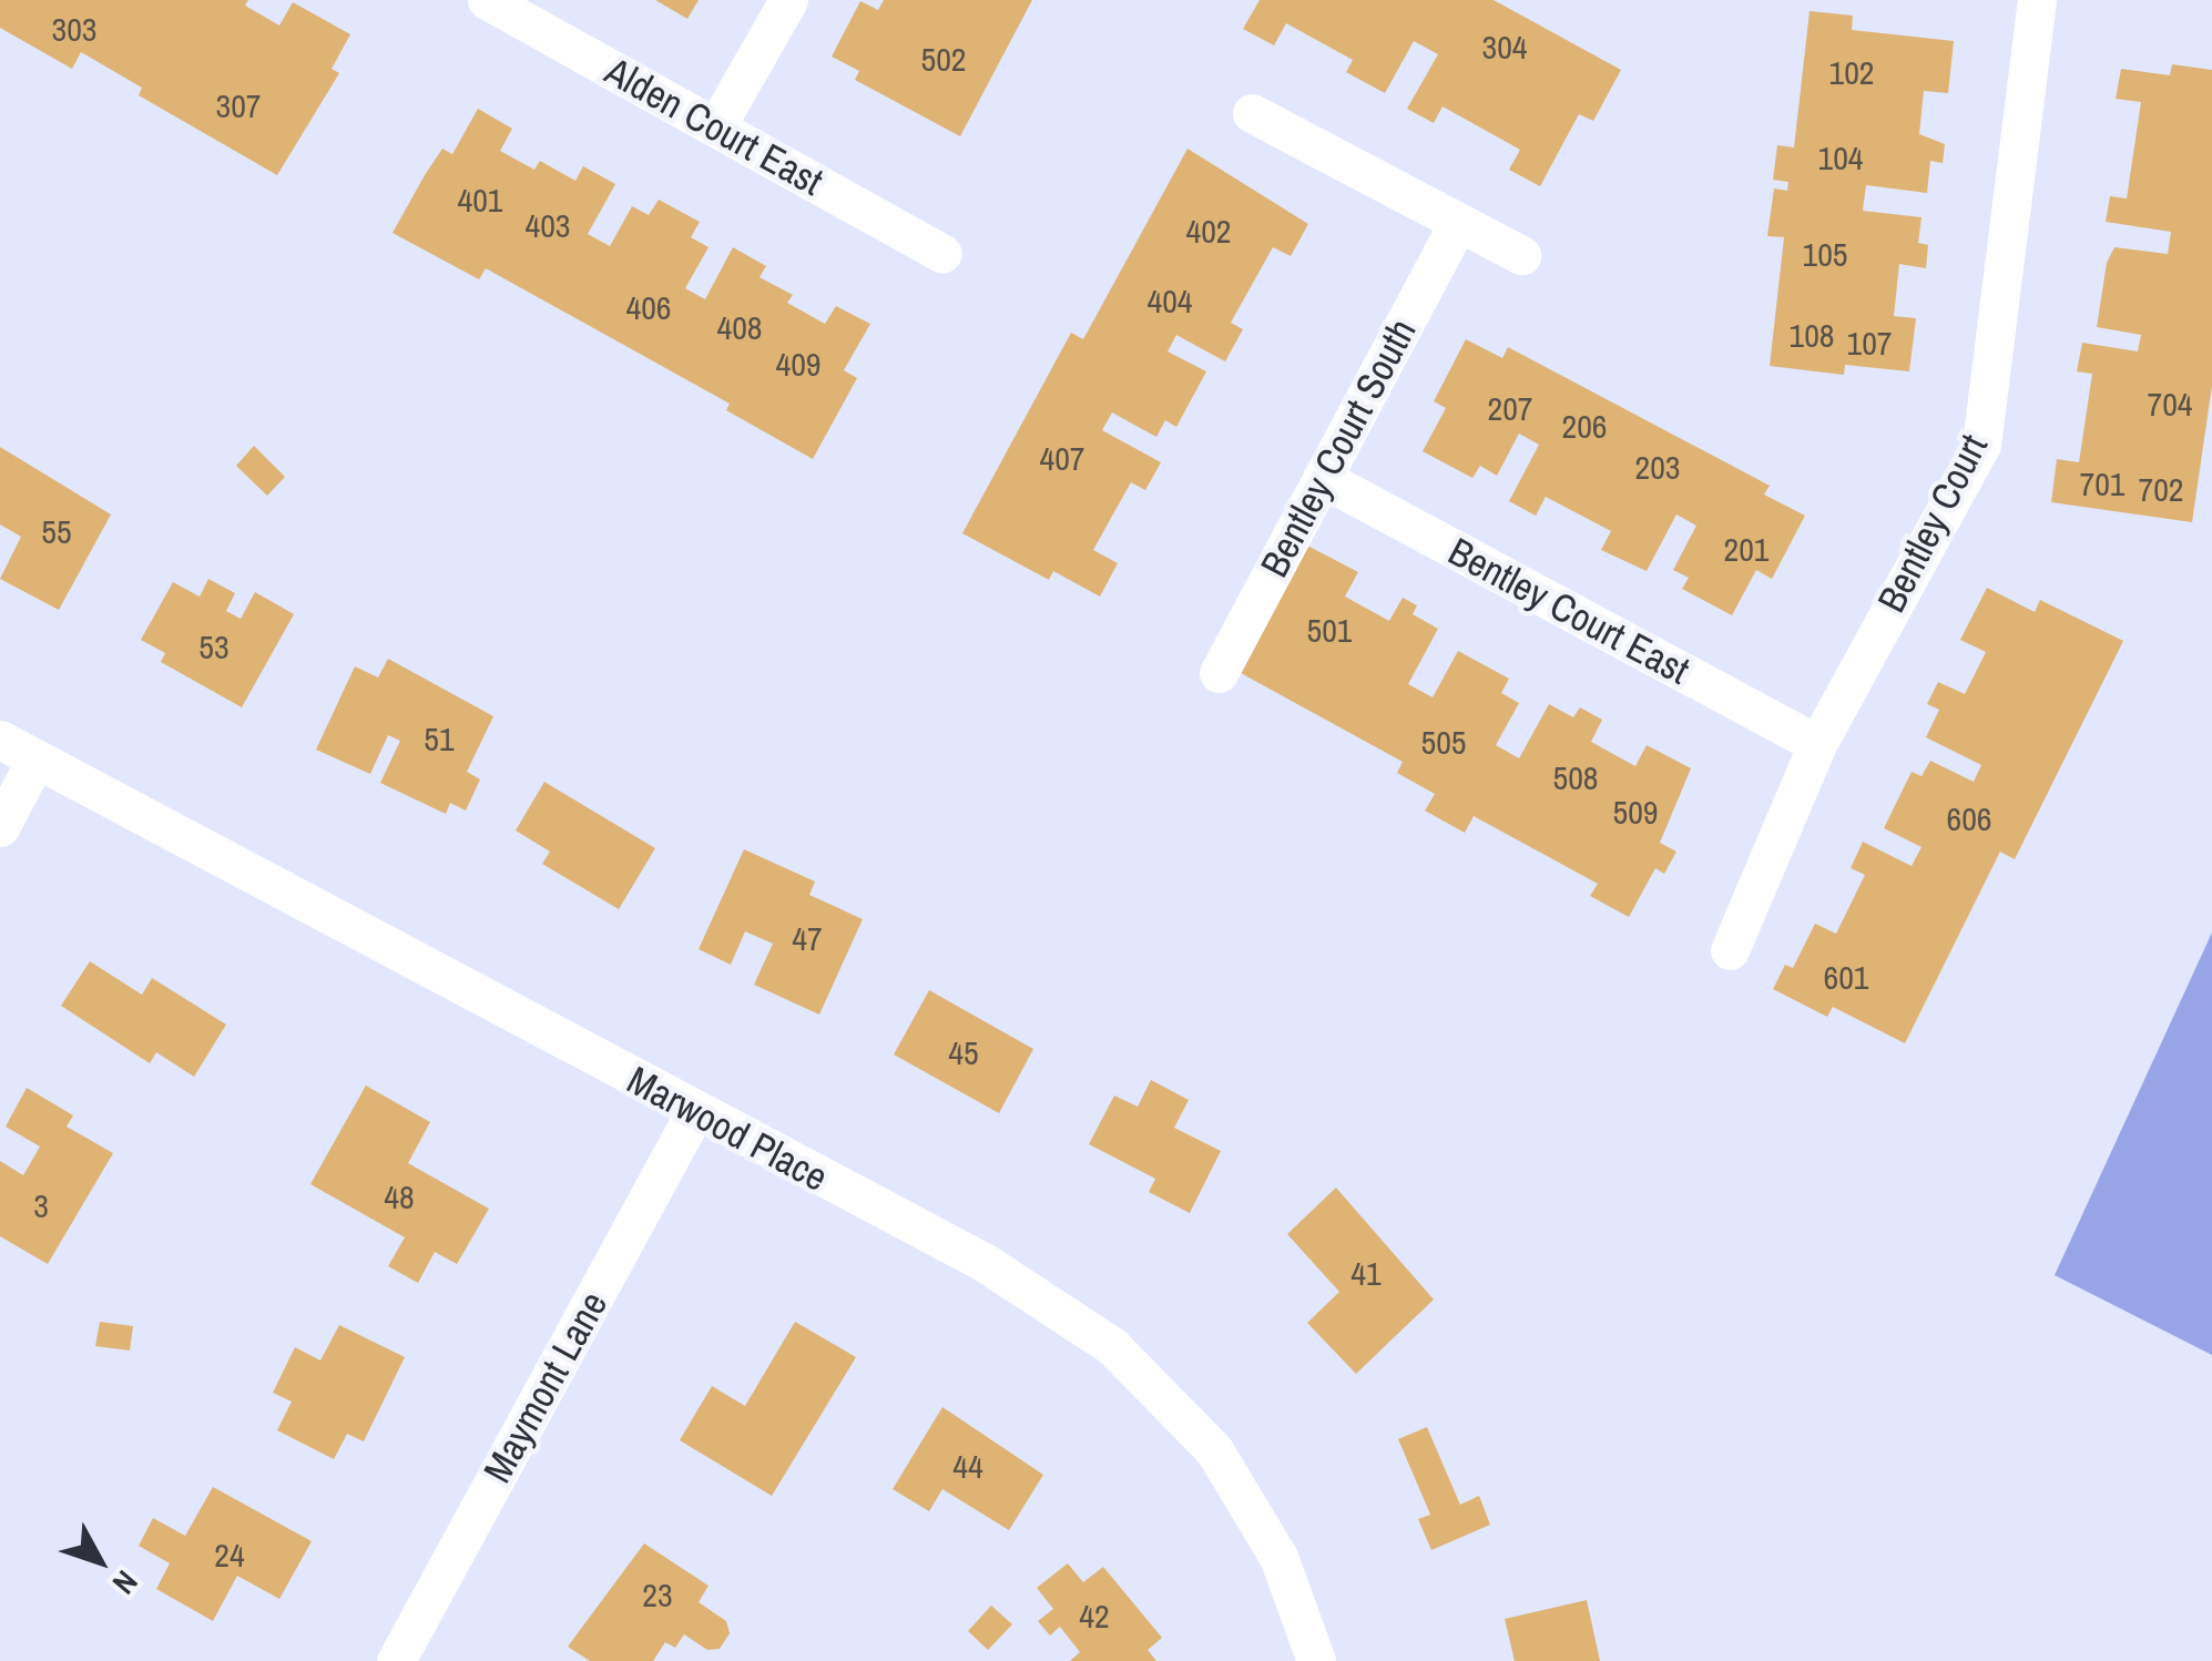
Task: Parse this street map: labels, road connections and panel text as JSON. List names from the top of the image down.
{
  "streets": {
    "street": [
      "Alden Court East",
      "Bentley Court South",
      "Bentley Court",
      "Bentley Court East",
      "Marwood Place",
      "Maymont Lane"
    ]
  },
  "crossings": [
    ["Bentley Court South", "Bentley Court East"],
    ["Bentley Court", "Bentley Court East"],
    ["Marwood Place", "Maymont Lane"]
  ],
  "house_numbers": [
    "303",
    "304",
    "502",
    "102",
    "307",
    "104",
    "401",
    "403",
    "402",
    "105",
    "404",
    "406",
    "408",
    "108",
    "107",
    "409",
    "704",
    "207",
    "206",
    "407",
    "203",
    "701",
    "702",
    "55",
    "201",
    "501",
    "53",
    "51",
    "505",
    "508",
    "509",
    "606",
    "47",
    "601",
    "45",
    "48",
    "3",
    "41",
    "44",
    "24",
    "23",
    "42"
  ],
  "north": "bottom right"
}
